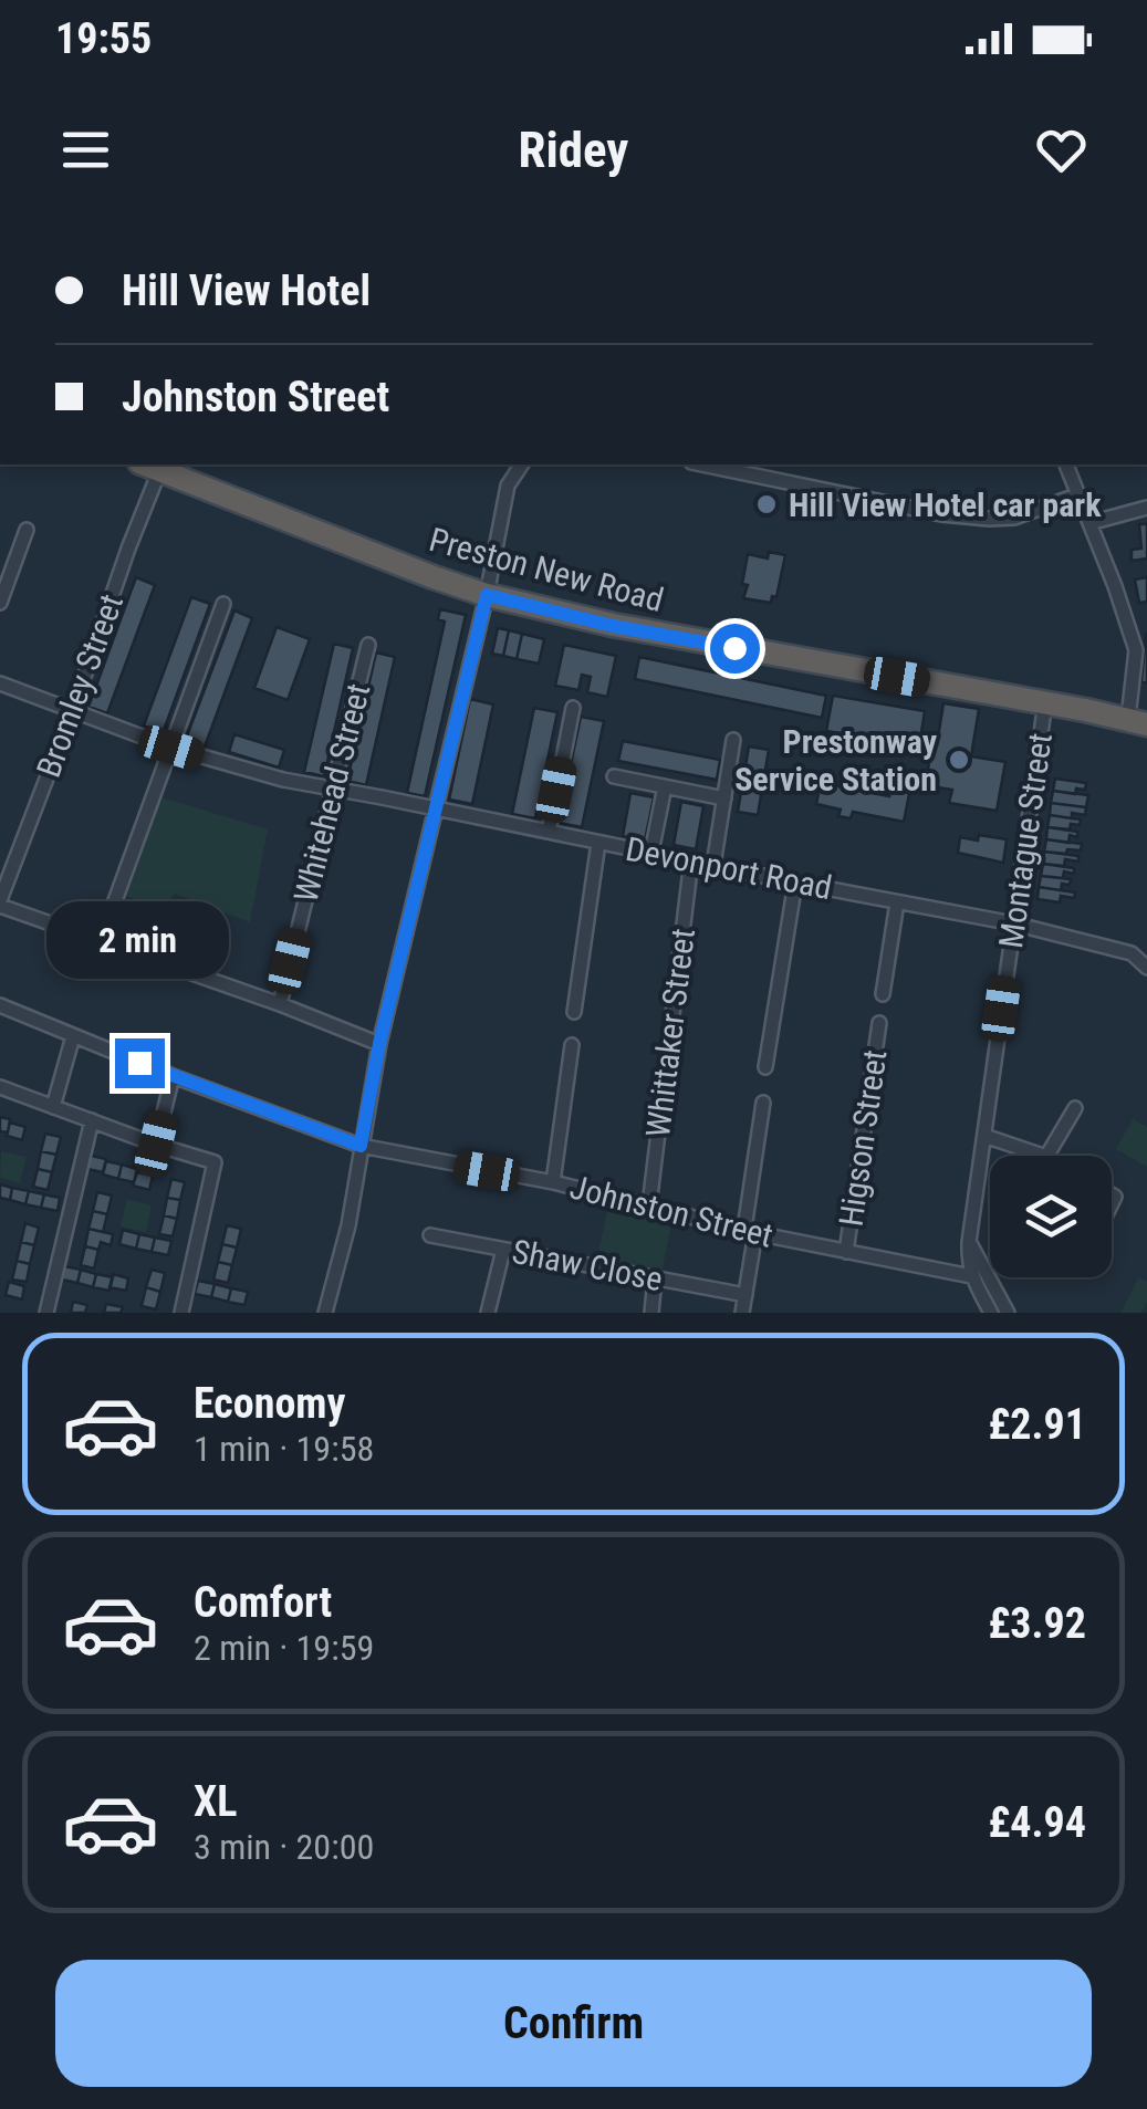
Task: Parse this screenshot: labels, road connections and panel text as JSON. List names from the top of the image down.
{
  "streets": {
    "highway": ["Preston New Road"],
    "street": [
      "Bromley Street",
      "Whitehead Street",
      "Montague Street",
      "Devonport Road",
      "Whittaker Street",
      "Higson Street",
      "Johnston Street",
      "Shaw Close"
    ]
  },
  "crossings": [
    ["Preston New Road", "Bromley Street"],
    ["Preston New Road", "Montague Street"],
    ["Bromley Street", "Devonport Road"],
    ["Whitehead Street", "Devonport Road"],
    ["Montague Street", "Devonport Road"],
    ["Montague Street", "Johnston Street"],
    ["Devonport Road", "Whittaker Street"],
    ["Whittaker Street", "Johnston Street"],
    ["Higson Street", "Johnston Street"]
  ],
  "places": ["Hill View Hotel car park", "Prestonway Service Station"],
  "page": {
    "status": "19:55",
    "header": "Ridey",
    "banner": ["Hill View Hotel", "Johnston Street"],
    "bubble": "2 min",
    "list": [
      {
        "name": "Economy",
        "note": "1 min · 19:58",
        "value": "£2.91"
      },
      {
        "name": "Comfort",
        "note": "2 min · 19:59",
        "value": "£3.92"
      },
      {
        "name": "XL",
        "note": "3 min · 20:00",
        "value": "£4.94"
      }
    ],
    "buttons": "Confirm"
  }
}
